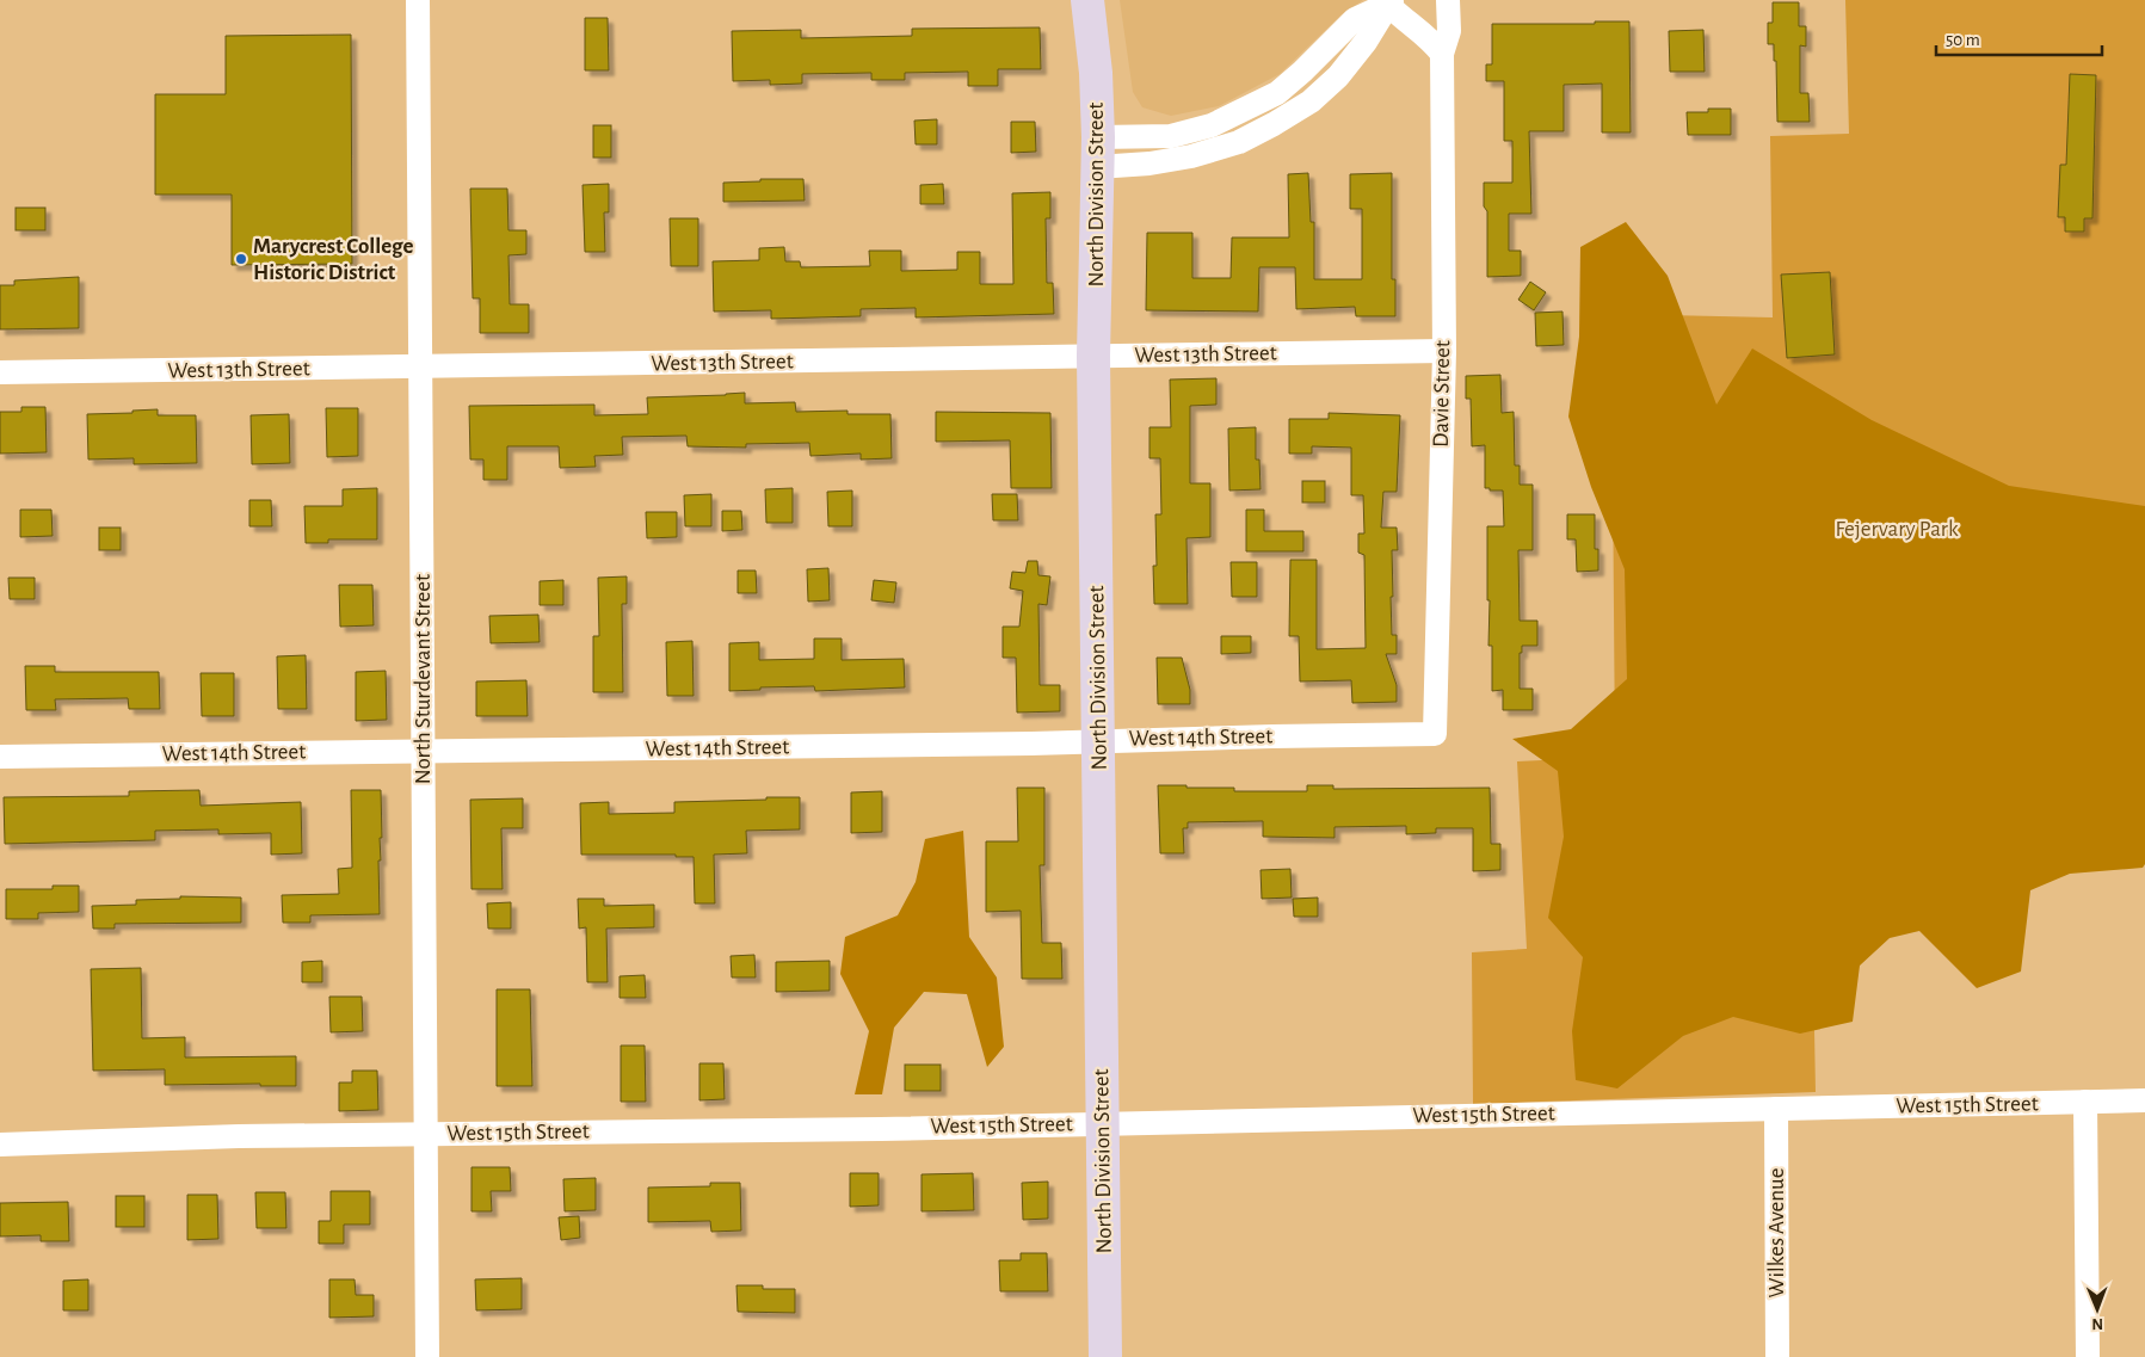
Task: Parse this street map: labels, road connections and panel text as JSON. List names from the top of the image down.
{
  "streets": {
    "main road": ["North Division Street"],
    "street": [
      "West 13th Street",
      "Davie Street",
      "North Sturdevant Street",
      "West 14th Street",
      "West 15th Street",
      "Wilkes Avenue"
    ]
  },
  "crossings": [
    ["North Division Street", "West 13th Street"],
    ["North Division Street", "West 14th Street"],
    ["North Division Street", "West 15th Street"],
    ["West 13th Street", "Davie Street"],
    ["West 13th Street", "North Sturdevant Street"],
    ["Davie Street", "West 14th Street"],
    ["North Sturdevant Street", "West 14th Street"],
    ["North Sturdevant Street", "West 15th Street"],
    ["West 15th Street", "Wilkes Avenue"]
  ],
  "parks": ["Fejervary Park"],
  "places": ["Marycrest College Historic District"],
  "scale_bar": "50 m",
  "north": "bottom"
}
